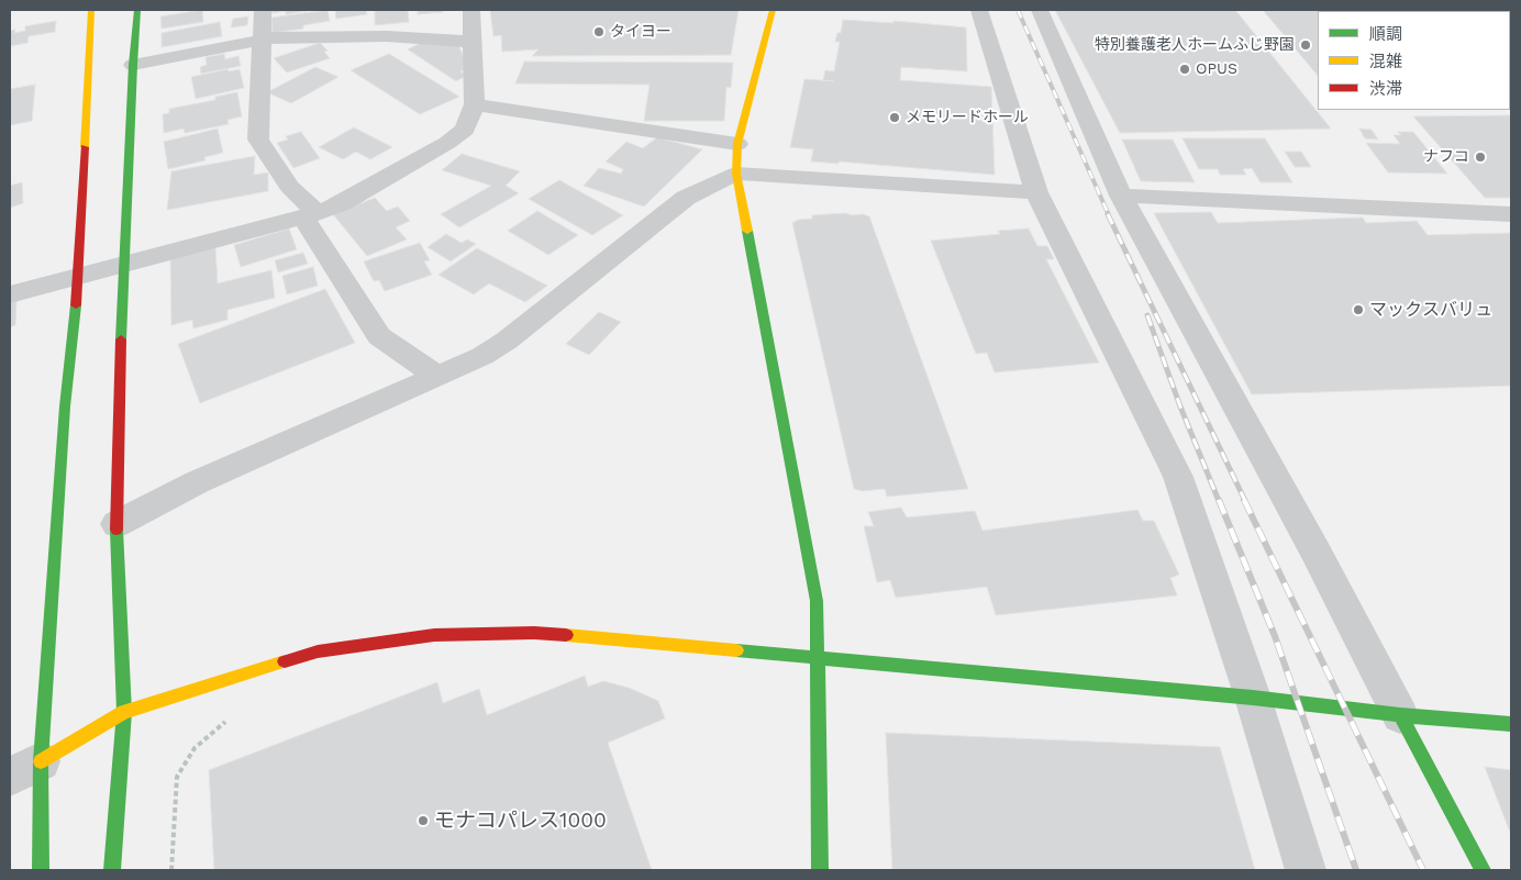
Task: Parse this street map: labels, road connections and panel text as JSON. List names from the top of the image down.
{
  "places": [
    "タイヨー",
    "特別養護老人ホームふじ野園",
    "OPUS",
    "メモリードホール",
    "ナフコ",
    "マックスバリュ",
    "モナコパレス1000"
  ],
  "legend": ["順調", "混雑", "渋滞"]
}
